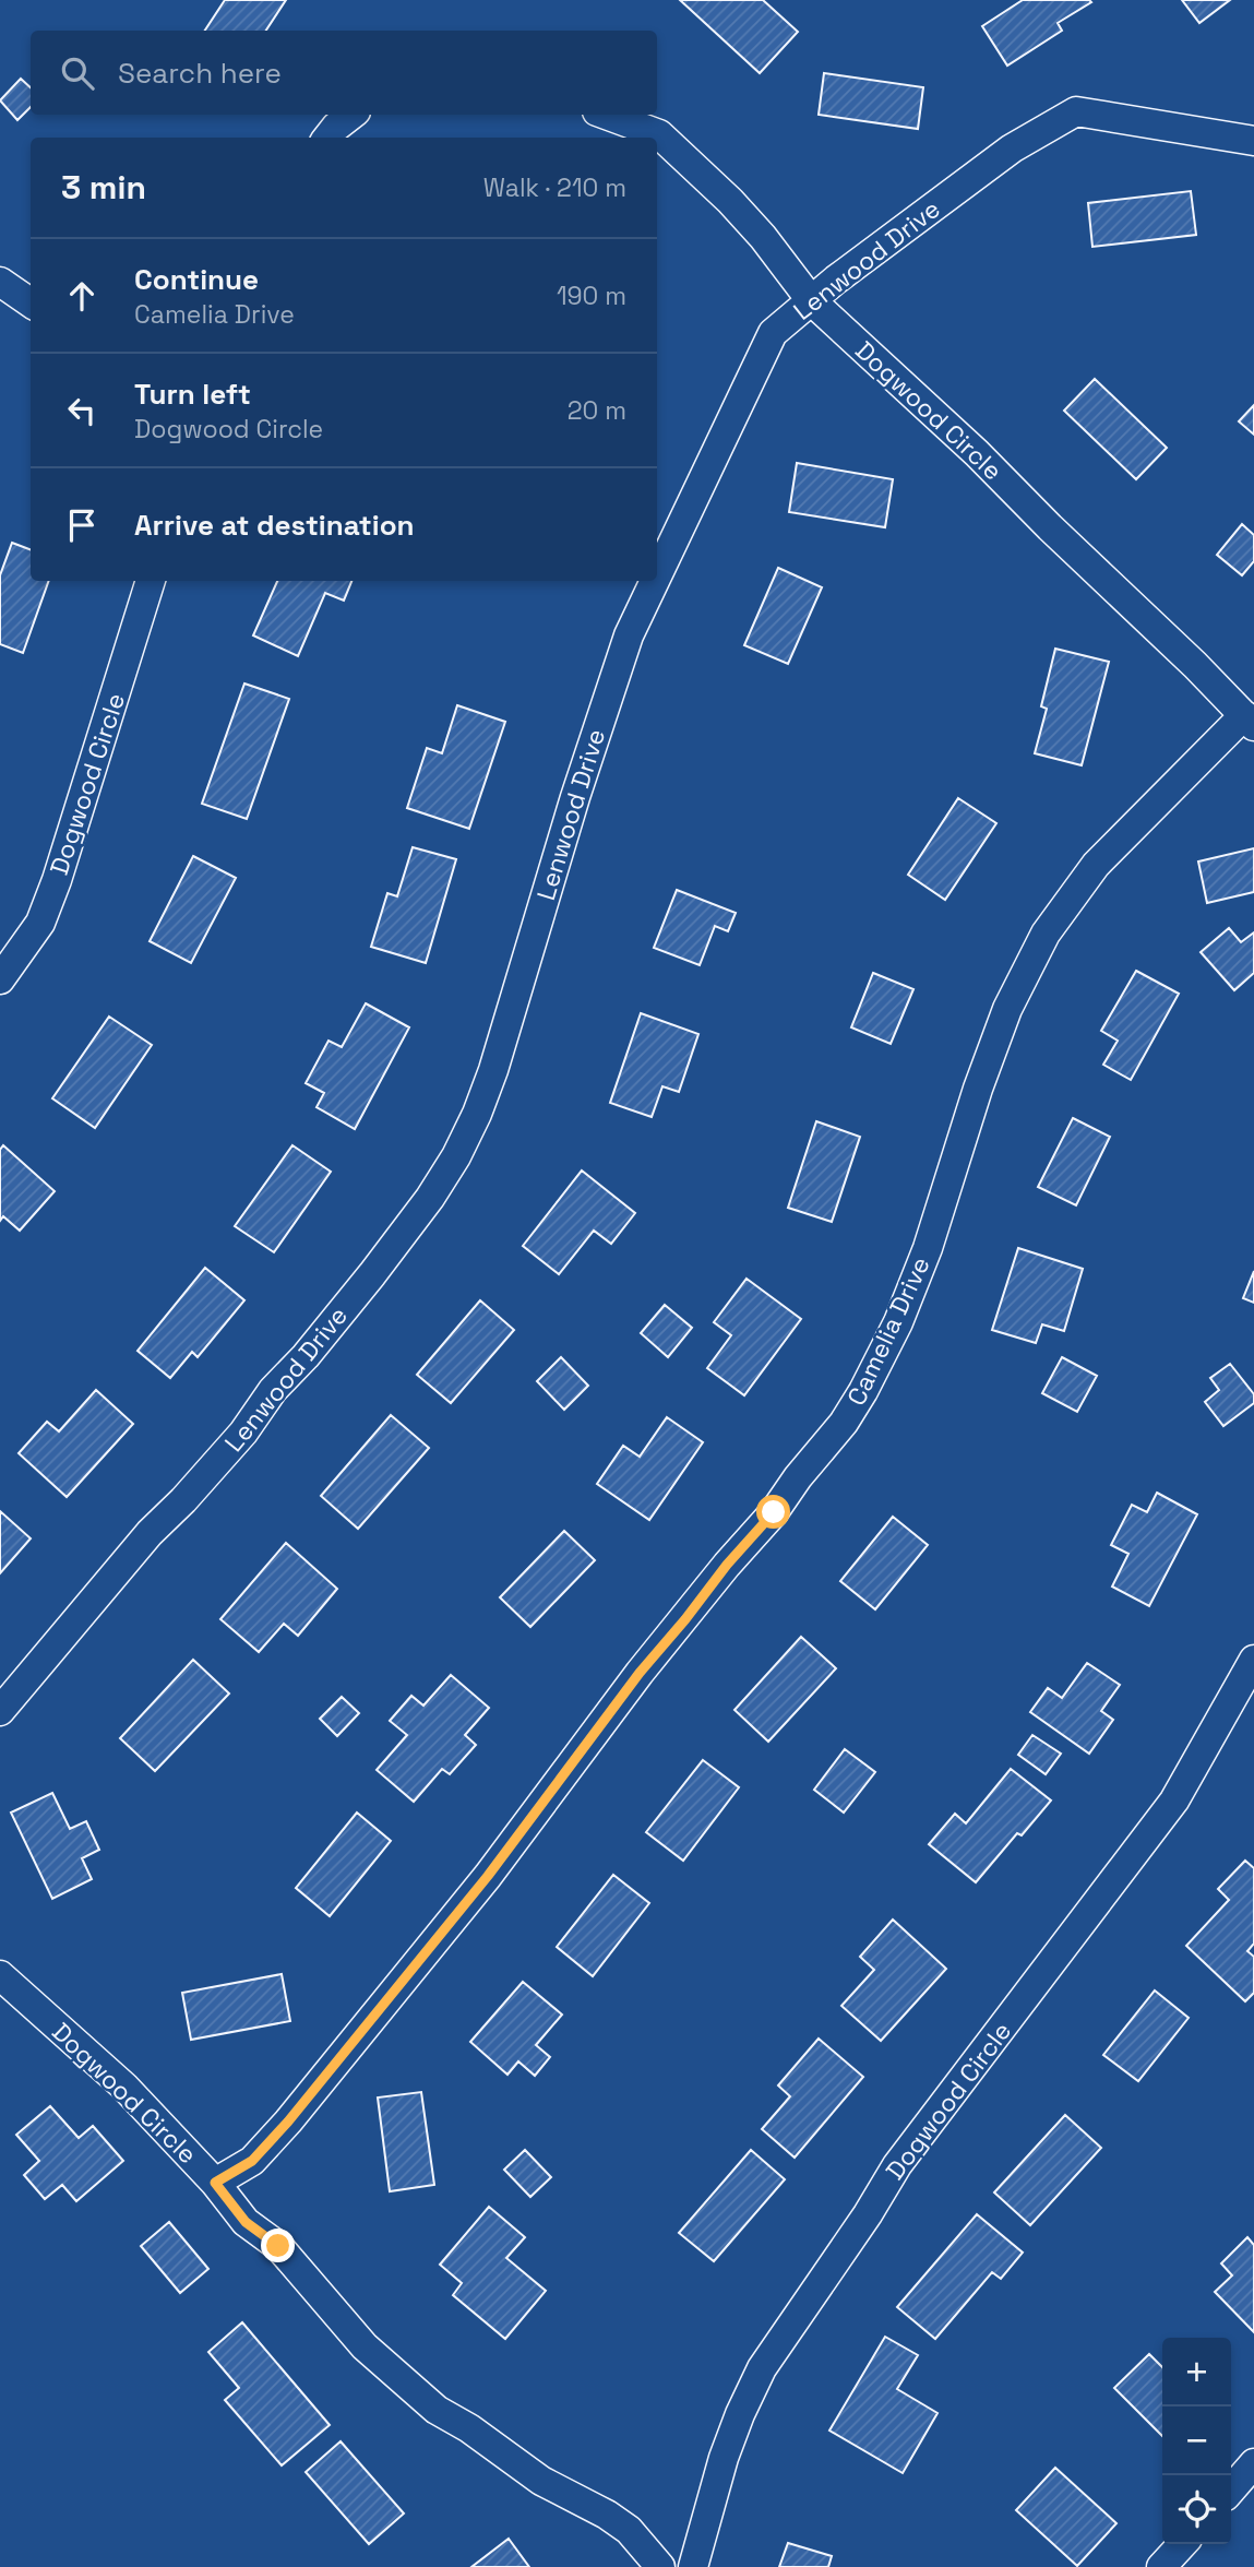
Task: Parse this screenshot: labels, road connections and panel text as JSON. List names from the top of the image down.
{
  "streets": {
    "street": ["Lenwood Drive", "Dogwood Circle", "Camelia Drive"]
  },
  "crossings": [
    ["Lenwood Drive", "Dogwood Circle"],
    ["Dogwood Circle", "Camelia Drive"]
  ],
  "page": {
    "search": "Search here",
    "heading": ["3 min", "Walk · 210 m"],
    "list": [
      ["Continue", "Camelia Drive", "190 m"],
      ["Turn left", "Dogwood Circle", "20 m"],
      "Arrive at destination"
    ],
    "map_buttons": ["+", "−"]
  }
}
